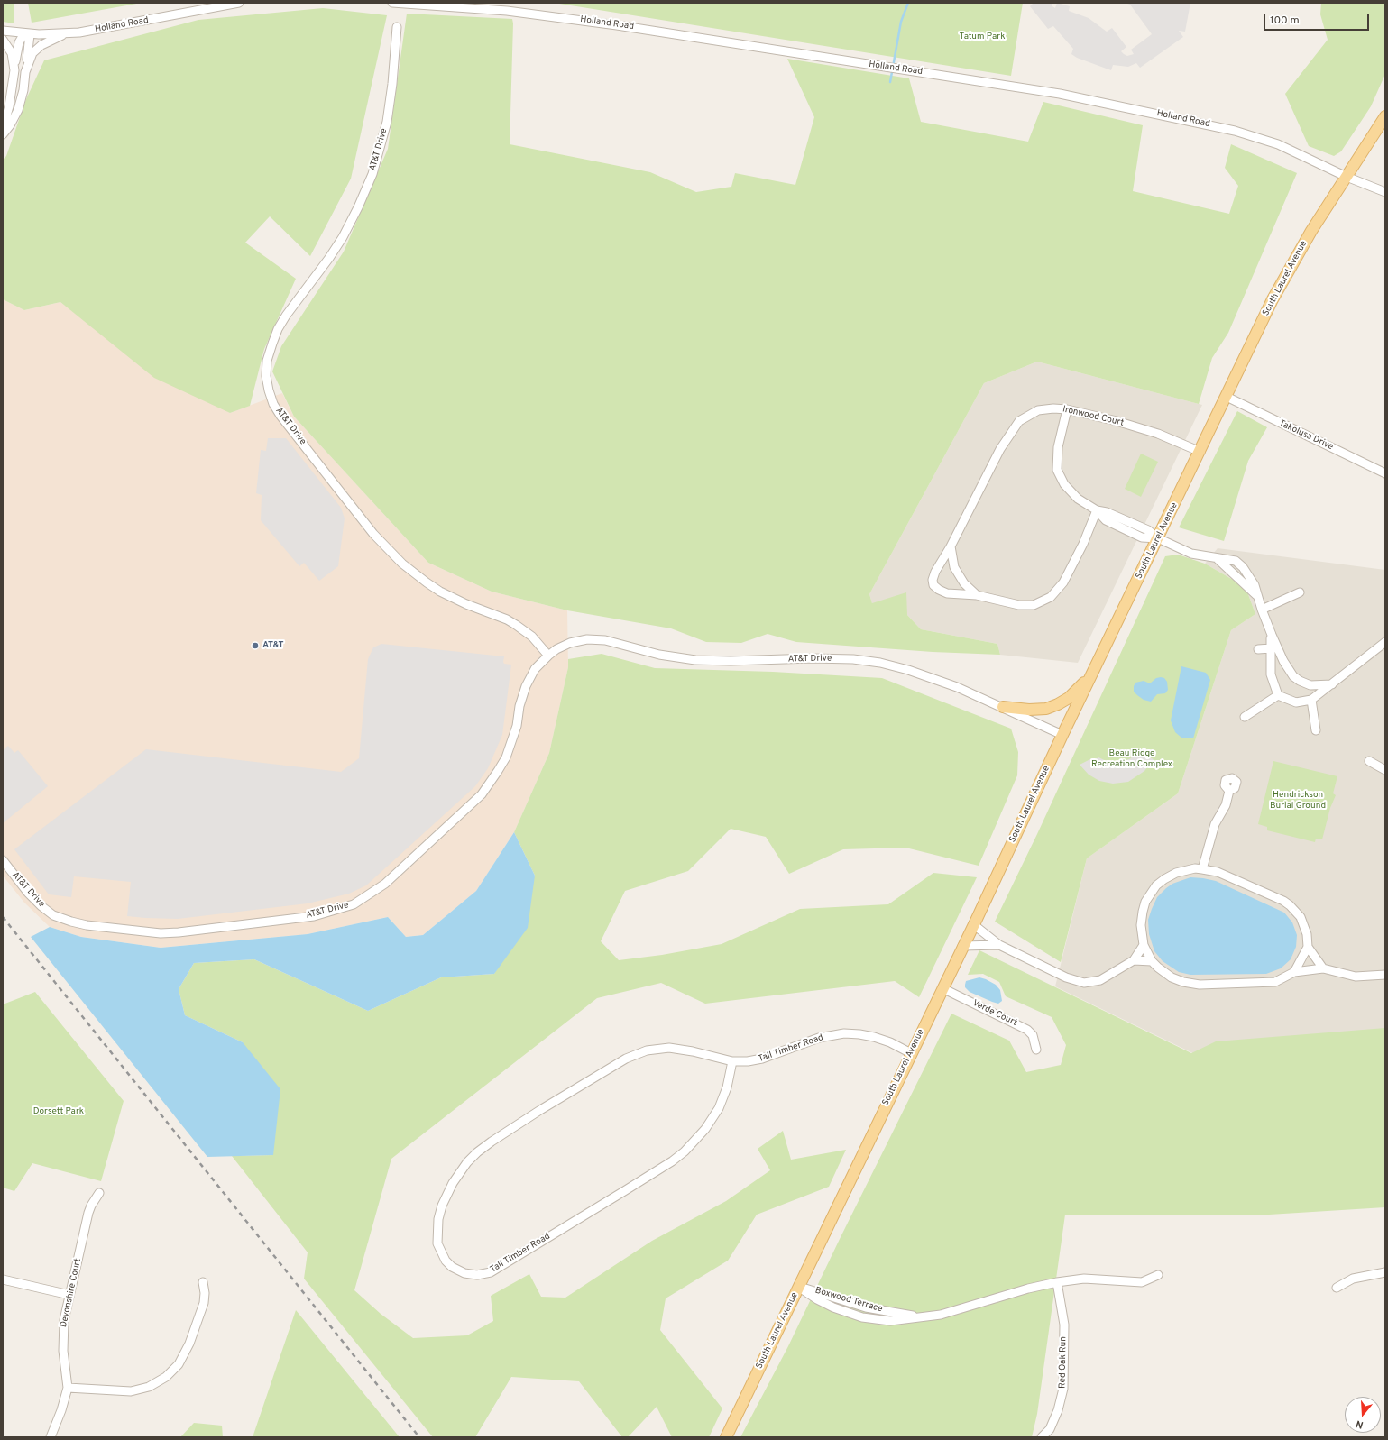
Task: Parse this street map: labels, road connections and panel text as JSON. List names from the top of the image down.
{
  "streets": {
    "main road": ["South Laurel Avenue"],
    "street": [
      "Holland Road",
      "AT&T Drive",
      "Ironwood Court",
      "Takolusa Drive",
      "Verde Court",
      "Tall Timber Road",
      "Devonshire Court",
      "Boxwood Terrace",
      "Red Oak Run"
    ]
  },
  "crossings": [
    ["Holland Road", "South Laurel Avenue"],
    ["AT&T Drive", "South Laurel Avenue"],
    ["South Laurel Avenue", "Ironwood Court"],
    ["South Laurel Avenue", "Takolusa Drive"],
    ["South Laurel Avenue", "Verde Court"],
    ["South Laurel Avenue", "Tall Timber Road"],
    ["South Laurel Avenue", "Boxwood Terrace"],
    ["Boxwood Terrace", "Red Oak Run"]
  ],
  "parks": [
    "Tatum Park",
    "Beau Ridge Recreation Complex",
    "Hendrickson Burial Ground",
    "Dorsett Park"
  ],
  "places": ["AT&T"],
  "scale_bar": "100 m",
  "north": "bottom"
}
